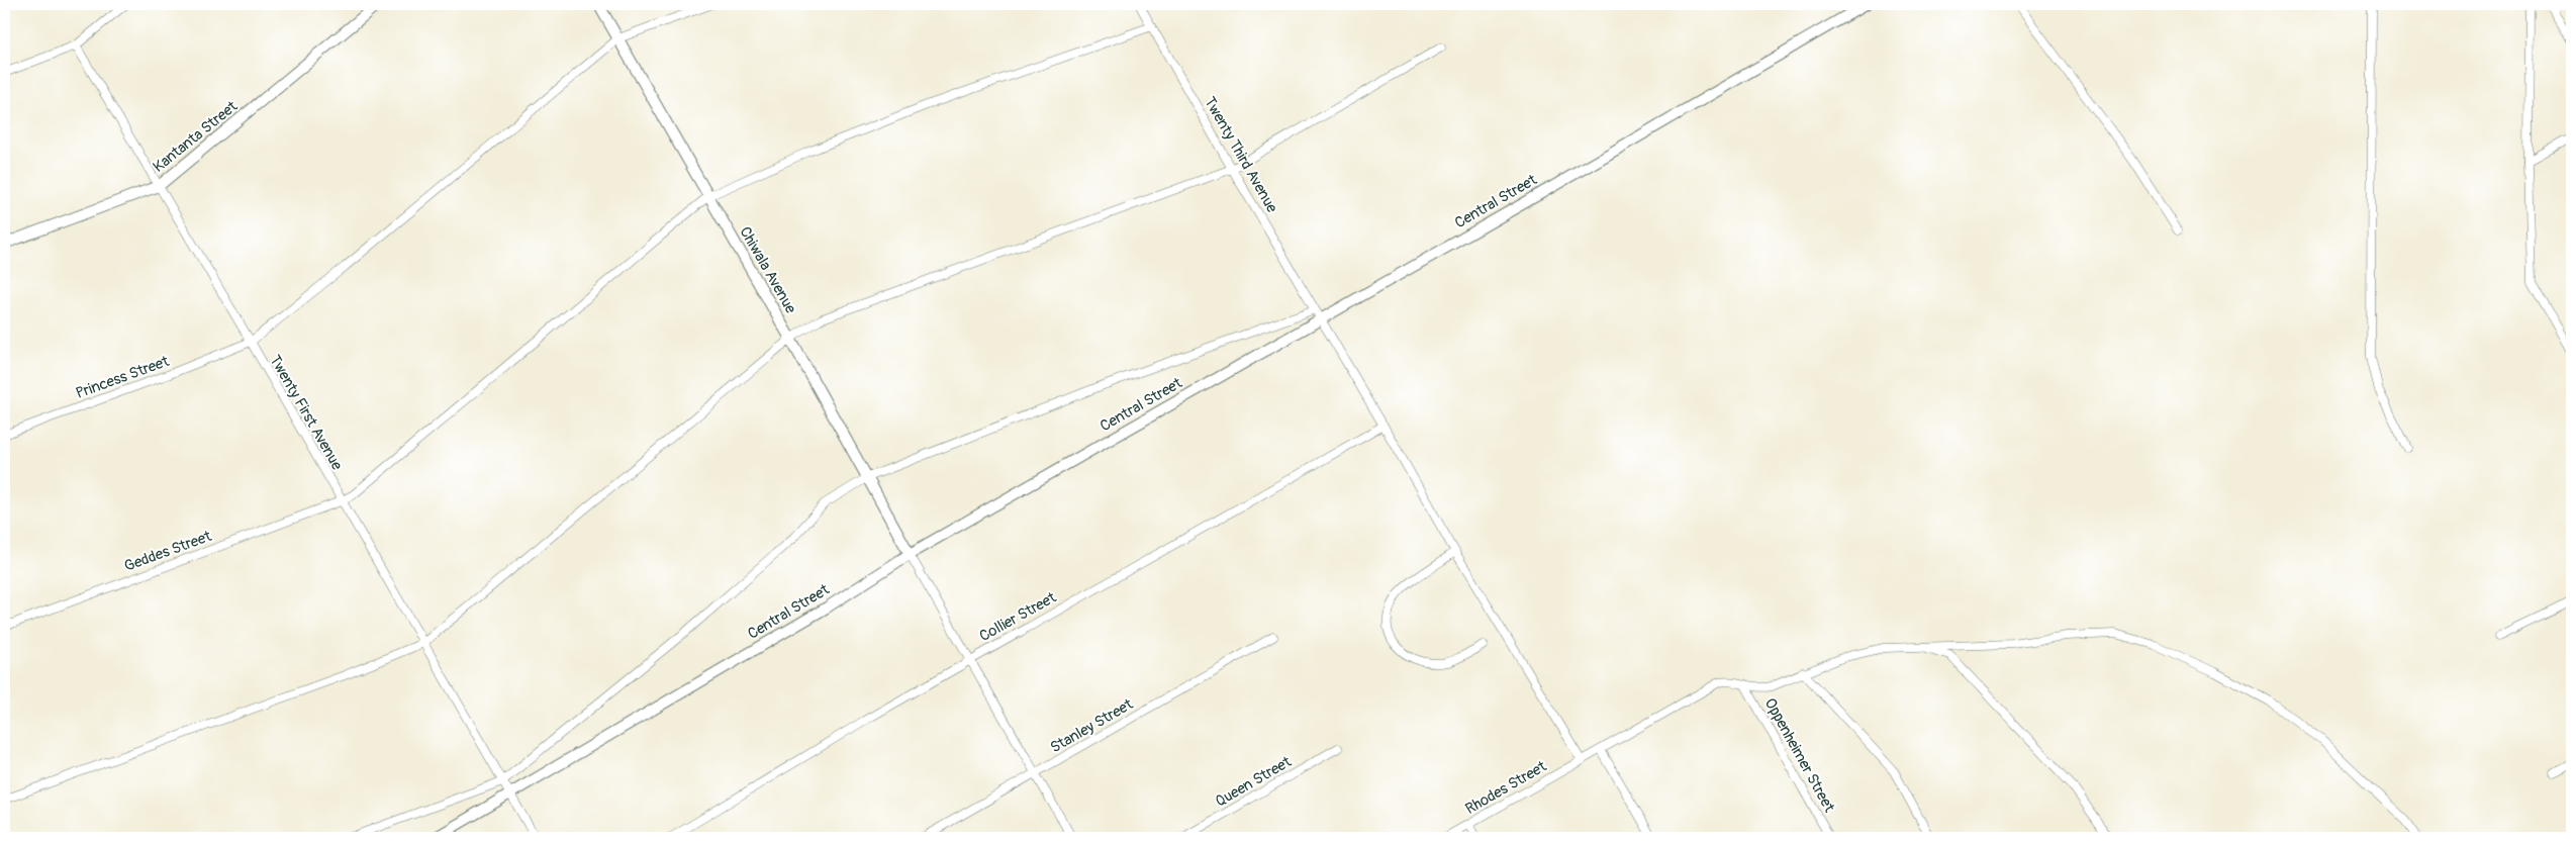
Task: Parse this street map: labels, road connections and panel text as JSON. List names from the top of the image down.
{
  "streets": {
    "street": [
      "Kantanta Street",
      "Twenty Third Avenue",
      "Central Street",
      "Chiwala Avenue",
      "Princess Street",
      "Twenty First Avenue",
      "Geddes Street",
      "Collier Street",
      "Stanley Street",
      "Oppenheimer Street",
      "Queen Street",
      "Rhodes Street"
    ]
  },
  "crossings": [
    ["Kantanta Street", "Twenty First Avenue"],
    ["Twenty Third Avenue", "Central Street"],
    ["Twenty Third Avenue", "Geddes Street"],
    ["Twenty Third Avenue", "Collier Street"],
    ["Twenty Third Avenue", "Rhodes Street"],
    ["Central Street", "Chiwala Avenue"],
    ["Central Street", "Twenty First Avenue"],
    ["Chiwala Avenue", "Princess Street"],
    ["Chiwala Avenue", "Geddes Street"],
    ["Princess Street", "Twenty First Avenue"],
    ["Twenty First Avenue", "Geddes Street"],
    ["Oppenheimer Street", "Rhodes Street"]
  ]
}
